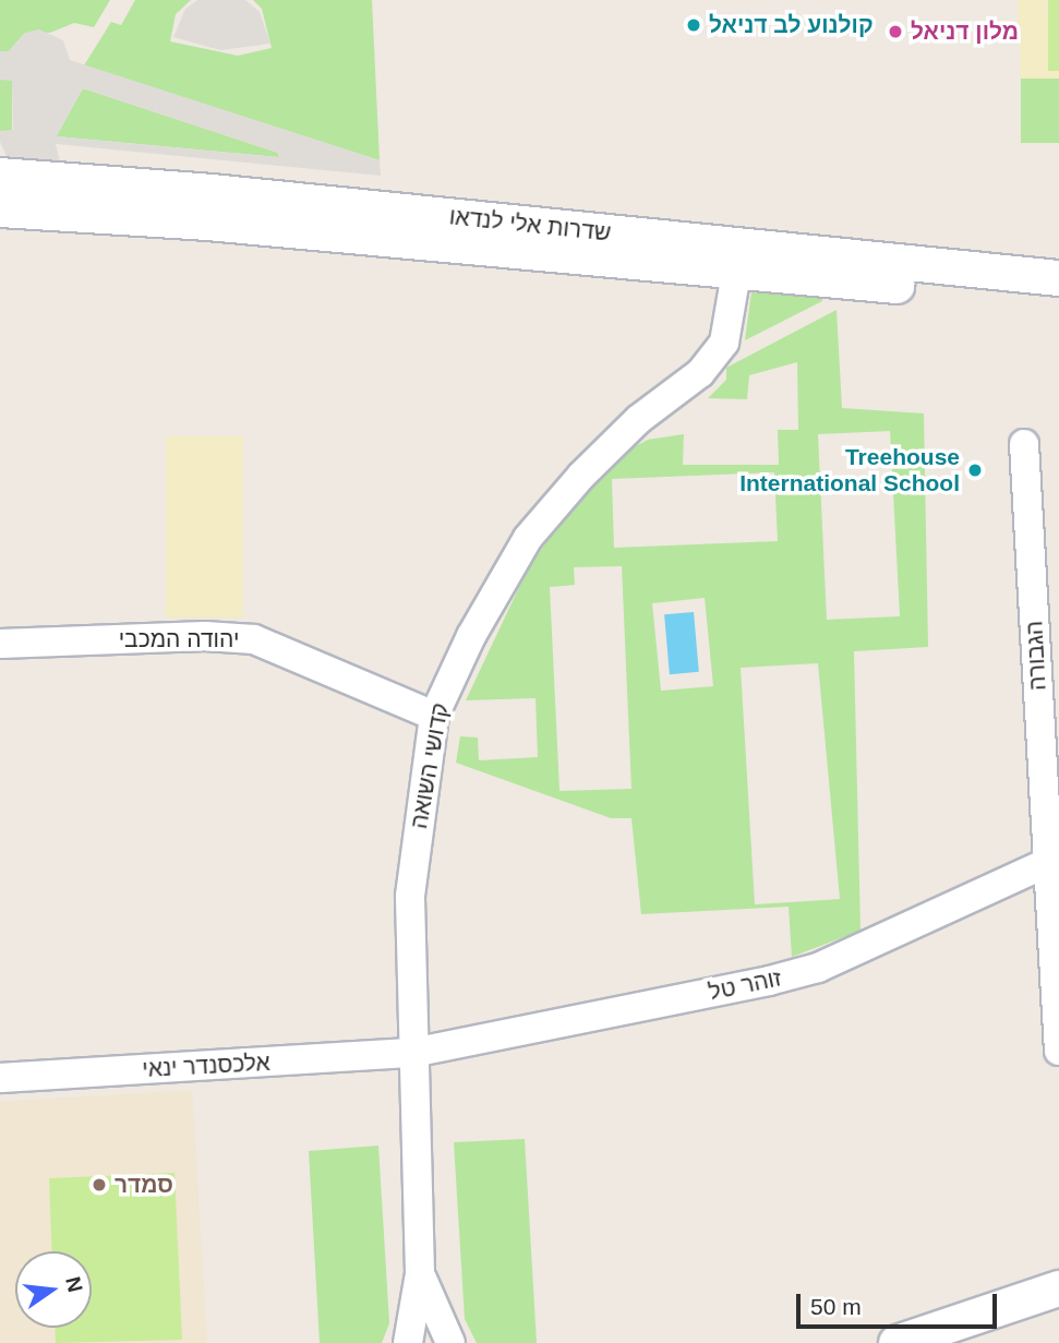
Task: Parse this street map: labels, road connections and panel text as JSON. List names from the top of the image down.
{
  "streets": {
    "street": [
      "שדרות אלי לנדאו",
      "יהודה המכבי",
      "הגבורה",
      "קדושי השואה",
      "זוהר טל",
      "אלכסנדר ינאי"
    ]
  },
  "crossings": [
    ["שדרות אלי לנדאו", "קדושי השואה"],
    ["יהודה המכבי", "קדושי השואה"],
    ["הגבורה", "זוהר טל"],
    ["קדושי השואה", "זוהר טל"],
    ["קדושי השואה", "אלכסנדר ינאי"],
    ["זוהר טל", "אלכסנדר ינאי"]
  ],
  "places": [
    "קולנוע לב דניאל",
    "מלון דניאל",
    "Treehouse International School",
    "סמדר"
  ],
  "scale_bar": "50 m",
  "north": "right"
}
